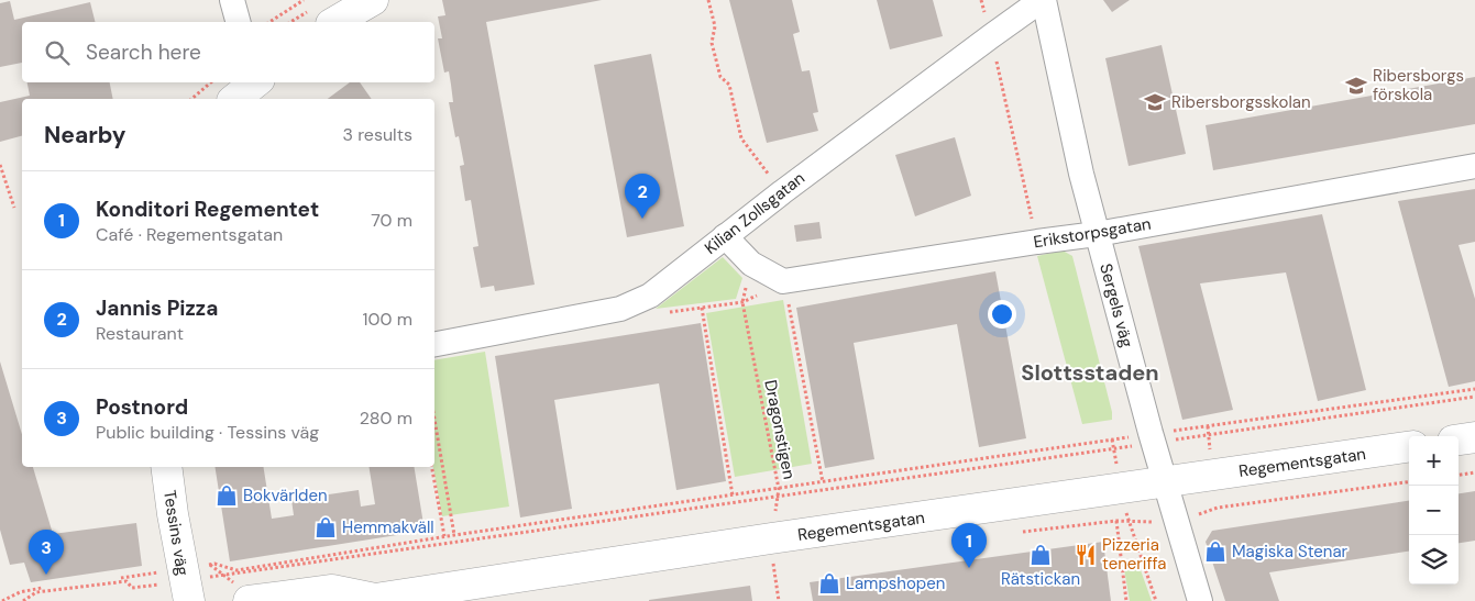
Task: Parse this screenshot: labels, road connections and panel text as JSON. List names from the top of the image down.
{
  "streets": {
    "street": [
      "Kilian Zollsgatan",
      "Erikstorpsgatan",
      "Sergels väg",
      "Regementsgatan",
      "Tessins väg"
    ],
    "path": ["Dragonstigen"]
  },
  "crossings": [
    ["Kilian Zollsgatan", "Sergels väg"],
    ["Erikstorpsgatan", "Sergels väg"],
    ["Sergels väg", "Regementsgatan"],
    ["Dragonstigen", "Regementsgatan"]
  ],
  "districts": ["Slottsstaden"],
  "places": {
    "school or university": ["Ribersborgs förskola", "Ribersborgsskolan"],
    "shop": [
      "Bokvärlden",
      "Hemmakväll",
      "Magiska Stenar",
      "Rätstickan",
      "Lampshopen"
    ],
    "restaurant": ["Pizzeria teneriffa"]
  },
  "page": {
    "search": "Search here",
    "heading": ["Nearby", "3 results"],
    "list": [
      {
        "mark": "1",
        "name": "Konditori Regementet",
        "note": "Café · Regementsgatan",
        "value": "70 m"
      },
      {
        "mark": "2",
        "name": "Jannis Pizza",
        "note": "Restaurant",
        "value": "100 m"
      },
      {
        "mark": "3",
        "name": "Postnord",
        "note": "Public building · Tessins väg",
        "value": "280 m"
      }
    ],
    "pins": ["2", "1", "3"],
    "map_buttons": ["+", "−"]
  }
}
